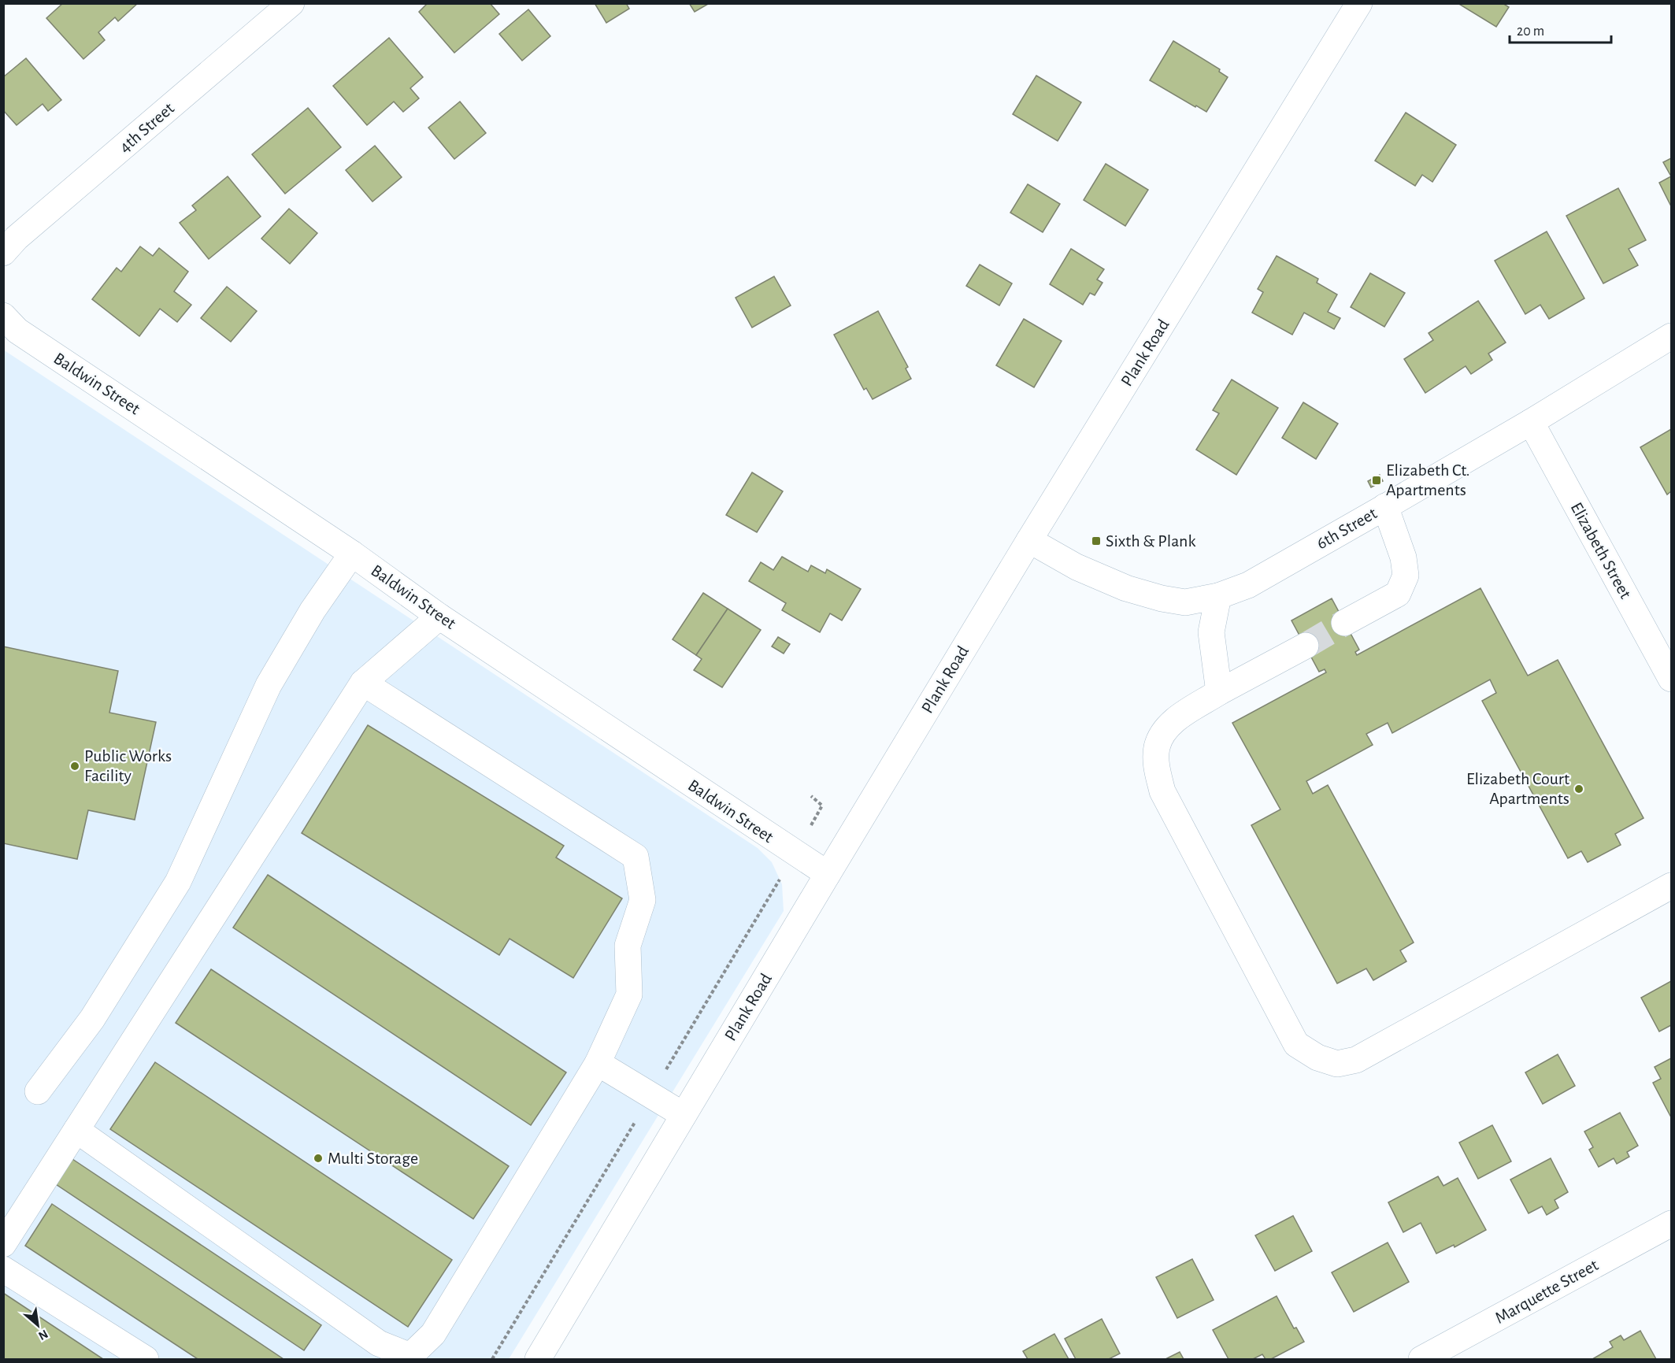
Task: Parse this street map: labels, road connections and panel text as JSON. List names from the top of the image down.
{
  "streets": {
    "street": [
      "4th Street",
      "Plank Road",
      "Baldwin Street",
      "6th Street",
      "Elizabeth Street",
      "Marquette Street"
    ]
  },
  "crossings": [
    ["Plank Road", "Baldwin Street"],
    ["Plank Road", "6th Street"],
    ["6th Street", "Elizabeth Street"]
  ],
  "places": {
    "transit": ["Elizabeth Ct. Apartments", "Sixth & Plank"],
    "other": ["Public Works Facility", "Elizabeth Court Apartments", "Multi Storage"]
  },
  "scale_bar": "20 m",
  "north": "bottom right"
}
